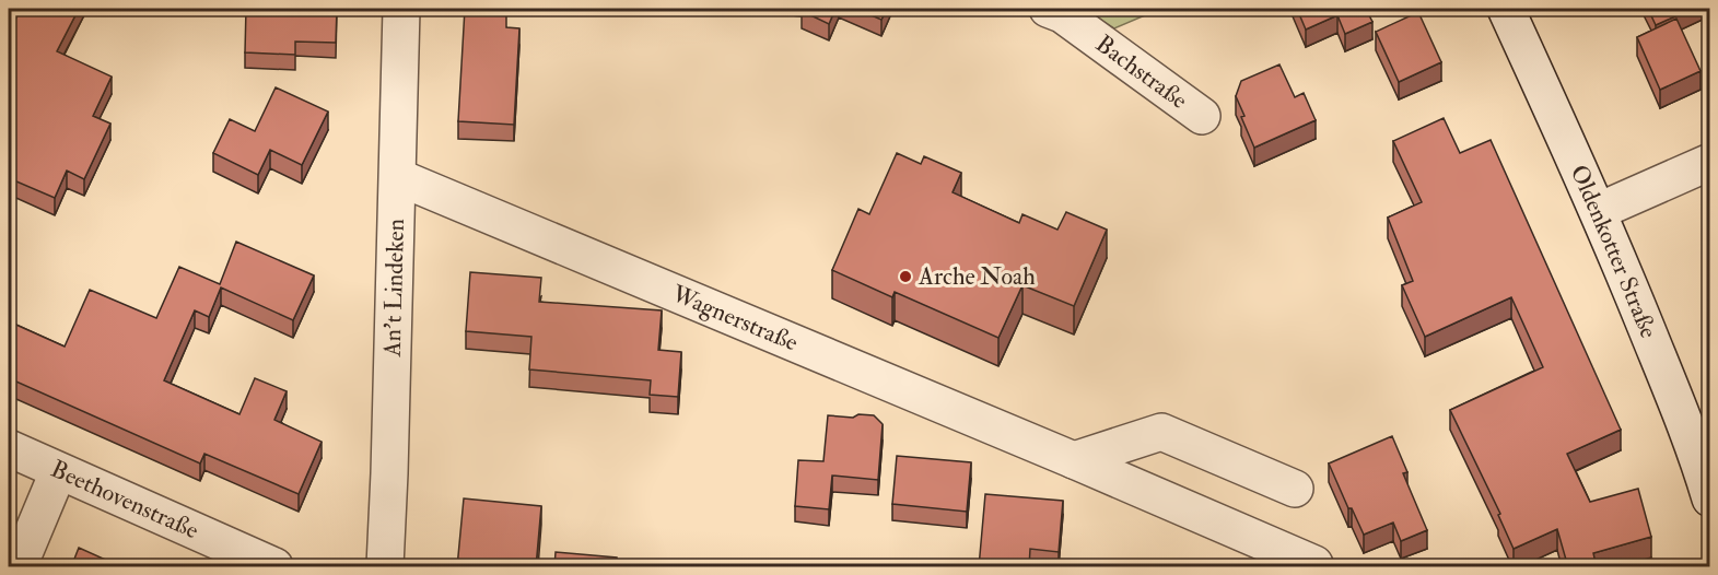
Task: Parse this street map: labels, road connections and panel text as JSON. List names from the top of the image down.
{
  "streets": {
    "street": [
      "Bachstraße",
      "Oldenkotter Straße",
      "An't Lindeken",
      "Wagnerstraße",
      "Beethovenstraße"
    ]
  },
  "crossings": [
    ["An't Lindeken", "Wagnerstraße"]
  ],
  "places": ["Arche Noah"]
}
